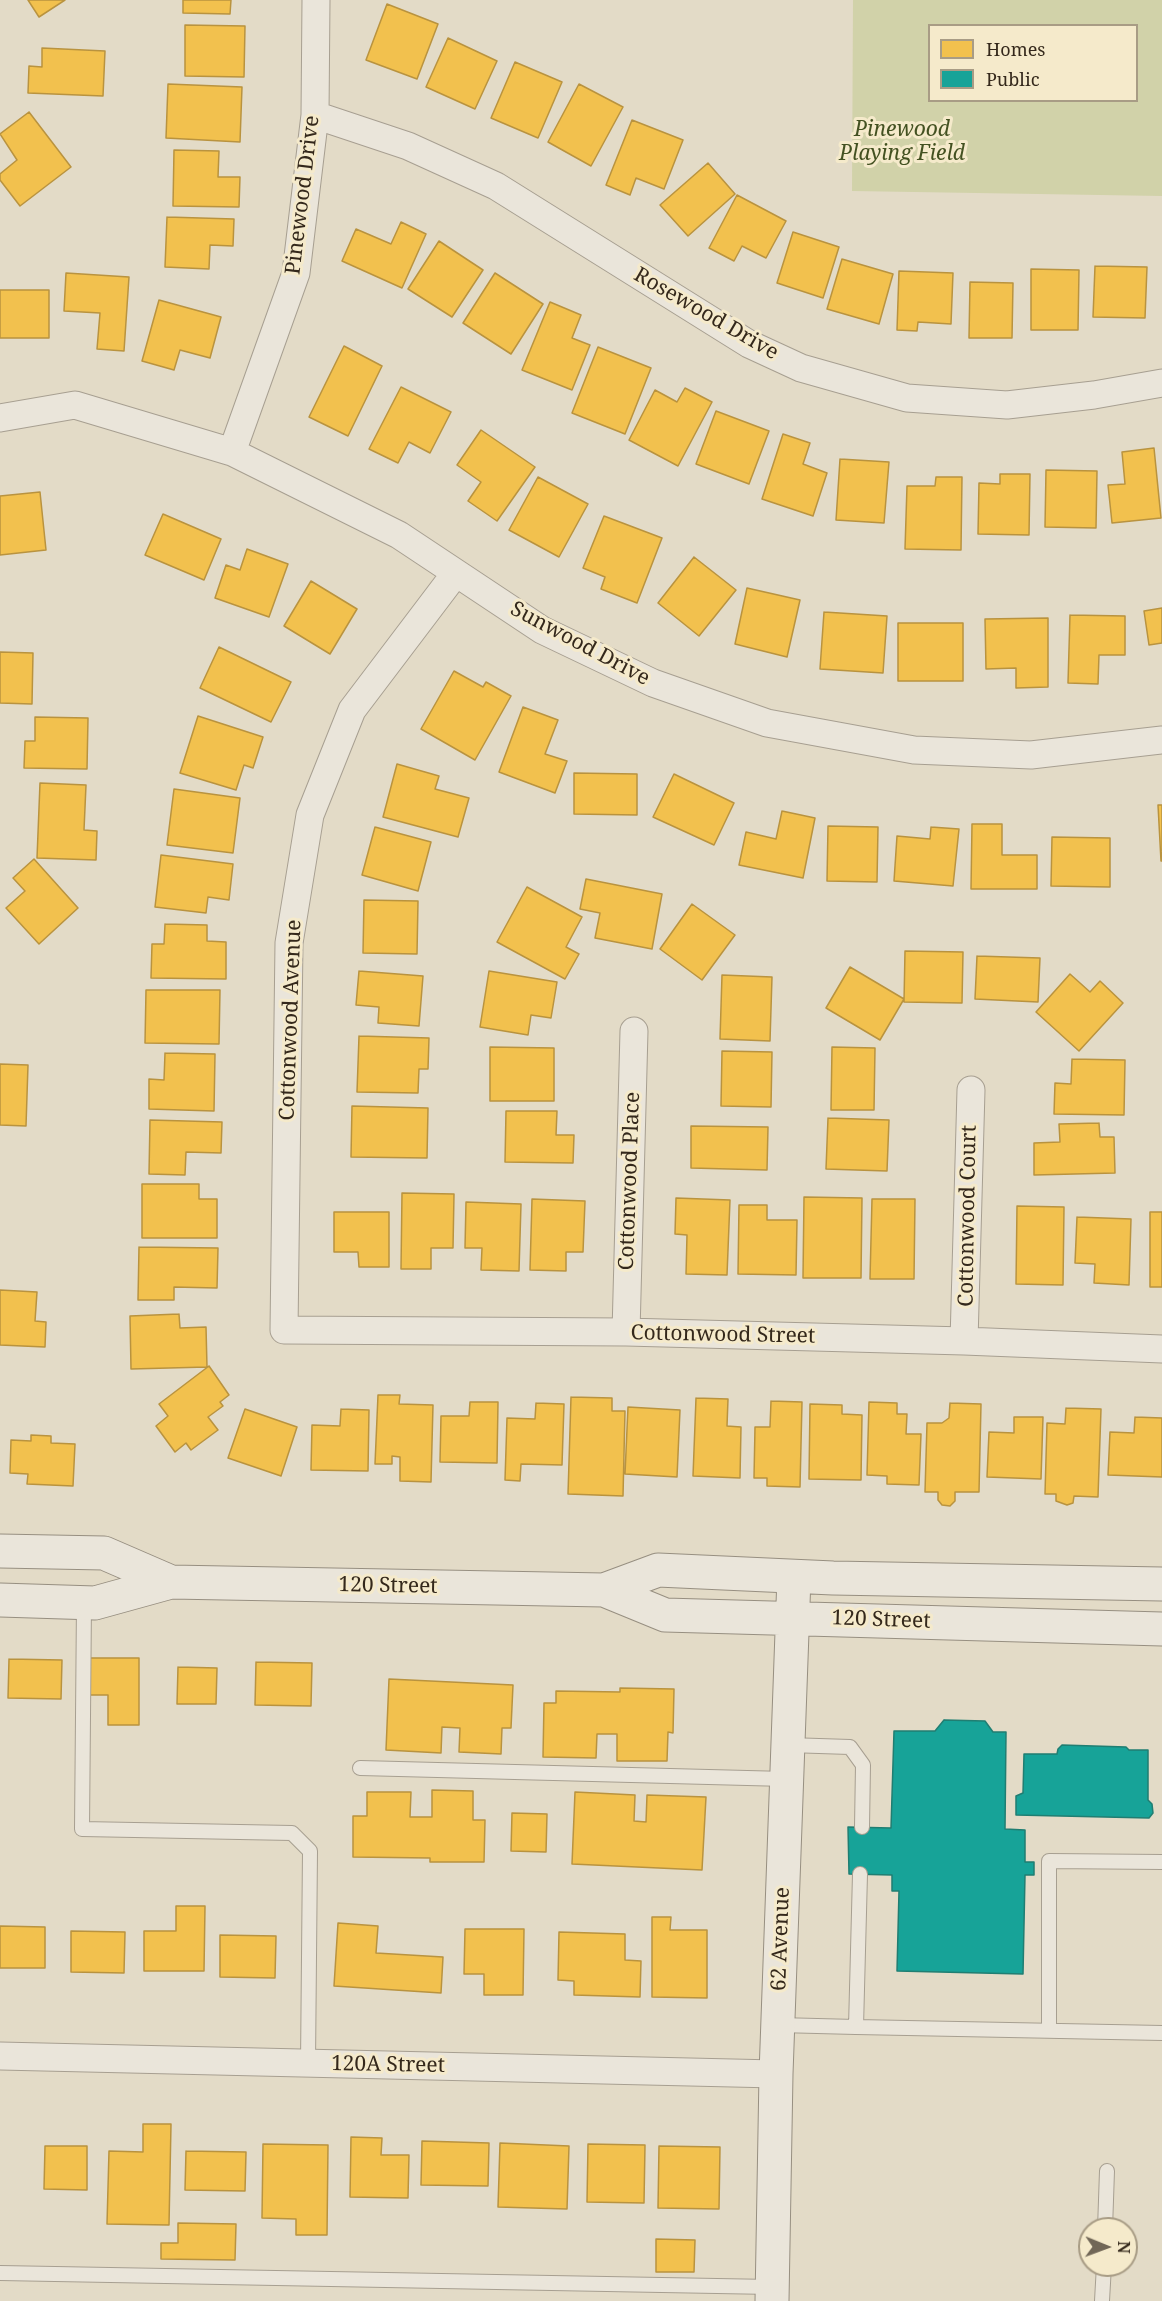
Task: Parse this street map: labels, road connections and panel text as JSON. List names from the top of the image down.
{
  "streets": {
    "main road": ["120 Street", "62 Avenue"],
    "street": [
      "Pinewood Drive",
      "Rosewood Drive",
      "Sunwood Drive",
      "Cottonwood Avenue",
      "Cottonwood Place",
      "Cottonwood Court",
      "Cottonwood Street",
      "120A Street"
    ]
  },
  "crossings": [
    ["Pinewood Drive", "Rosewood Drive"],
    ["Pinewood Drive", "Sunwood Drive"],
    ["Sunwood Drive", "Cottonwood Avenue"],
    ["Cottonwood Avenue", "Cottonwood Street"],
    ["Cottonwood Place", "Cottonwood Street"],
    ["Cottonwood Court", "Cottonwood Street"],
    ["120 Street", "62 Avenue"],
    ["62 Avenue", "120A Street"]
  ],
  "parks": ["Pinewood Playing Field"],
  "legend": ["Homes", "Public"],
  "north": "right"
}
